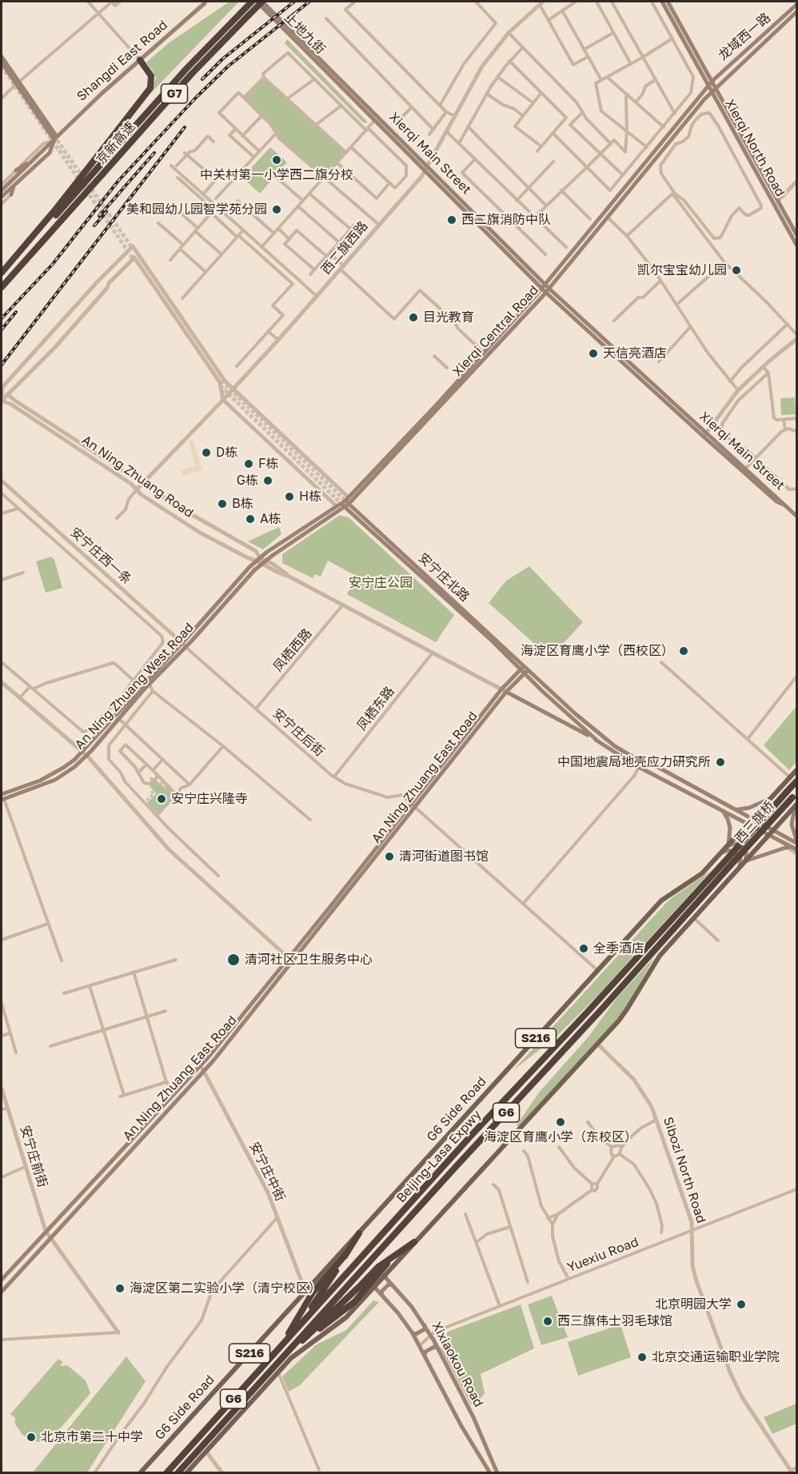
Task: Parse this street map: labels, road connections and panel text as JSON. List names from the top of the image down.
{
  "streets": {
    "highway": [
      "G7",
      "京新高速",
      "西三旗桥",
      "G6",
      "Beijing-Lasa Expwy"
    ],
    "main road": [
      "上地九街",
      "龙域西一路",
      "Shangdi East Road",
      "Xierqi North Road",
      "Xierqi Main Street",
      "Xierqi Central Road",
      "An Ning Zhuang Road",
      "安宁庄北路",
      "An Ning Zhuang West Road",
      "An Ning Zhuang East Road",
      "S216",
      "G6 Side Road",
      "Xixiaokou Road"
    ],
    "street": [
      "西二旗西路",
      "安宁庄西一条",
      "凤栖西路",
      "凤栖东路",
      "安宁庄后街",
      "安宁庄前街",
      "Sibozi North Road",
      "安宁庄中街",
      "Yuexiu Road"
    ]
  },
  "crossings": [
    ["上地九街", "Xierqi Main Street"],
    ["龙域西一路", "Xierqi North Road"],
    ["龙域西一路", "Xierqi Central Road"],
    ["京新高速", "Xierqi Main Street"],
    ["Xierqi North Road", "Xierqi Central Road"],
    ["Xierqi Main Street", "西二旗西路"],
    ["Xierqi Main Street", "Xierqi Central Road"],
    ["西二旗西路", "An Ning Zhuang Road"],
    ["Xierqi Central Road", "An Ning Zhuang Road"],
    ["Xierqi Central Road", "安宁庄西一条"],
    ["Xierqi Central Road", "安宁庄北路"],
    ["Xierqi Central Road", "An Ning Zhuang West Road"],
    ["Xierqi Central Road", "安宁庄后街"],
    ["An Ning Zhuang Road", "凤栖西路"],
    ["An Ning Zhuang Road", "An Ning Zhuang West Road"],
    ["An Ning Zhuang Road", "凤栖东路"],
    ["An Ning Zhuang Road", "An Ning Zhuang East Road"],
    ["安宁庄西一条", "An Ning Zhuang West Road"],
    ["安宁庄西一条", "安宁庄后街"],
    ["安宁庄北路", "An Ning Zhuang East Road"],
    ["凤栖西路", "安宁庄后街"],
    ["An Ning Zhuang West Road", "安宁庄后街"],
    ["凤栖东路", "安宁庄后街"],
    ["安宁庄后街", "An Ning Zhuang East Road"],
    ["An Ning Zhuang East Road", "安宁庄前街"],
    ["An Ning Zhuang East Road", "安宁庄中街"],
    ["西三旗桥", "Beijing-Lasa Expwy"],
    ["S216", "Sibozi North Road"],
    ["S216", "Xixiaokou Road"],
    ["G6 Side Road", "安宁庄中街"],
    ["Sibozi North Road", "Yuexiu Road"],
    ["Yuexiu Road", "Xixiaokou Road"]
  ],
  "parks": ["安宁庄公园"],
  "places": [
    "中关村第一小学西二旗分校",
    "美和园幼儿园智学苑分园",
    "西二旗消防中队",
    "凯尔宝宝幼儿园",
    "目光教育",
    "天信亮酒店",
    "D栋",
    "F栋",
    "G栋",
    "H栋",
    "B栋",
    "A栋",
    "海淀区育鹰小学（西校区）",
    "中国地震局地壳应力研究所",
    "安宁庄兴隆寺",
    "清河街道图书馆",
    "全季酒店",
    "清河社区卫生服务中心",
    "海淀区育鹰小学（东校区）",
    "海淀区第二实验小学（清宁校区）",
    "北京明园大学",
    "西三旗伟士羽毛球馆",
    "北京交通运输职业学院",
    "北京市第二十中学"
  ]
}
